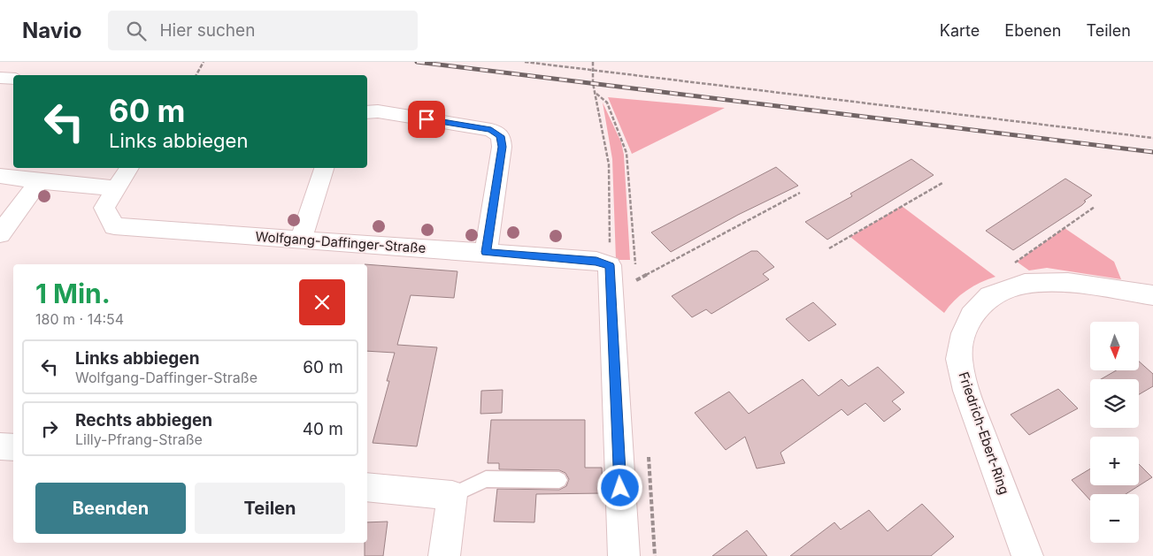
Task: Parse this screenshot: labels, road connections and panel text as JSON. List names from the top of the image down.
{
  "streets": {
    "street": ["Wolfgang-Daffinger-Straße", "Friedrich-Ebert-Ring"]
  },
  "north": "bottom",
  "page": {
    "header": "Navio",
    "search": "Hier suchen",
    "nav": ["Karte", "Ebenen", "Teilen"],
    "turn": ["60 m", "Links abbiegen"],
    "heading": ["1 Min.", "180 m · 14:54"],
    "map_buttons": ["+", "−"],
    "list": [
      {
        "name": "Links abbiegen",
        "note": "Wolfgang-Daffinger-Straße",
        "value": "60 m"
      },
      {
        "name": "Rechts abbiegen",
        "note": "Lilly-Pfrang-Straße",
        "value": "40 m"
      }
    ],
    "buttons": ["Beenden", "Teilen"]
  }
}
